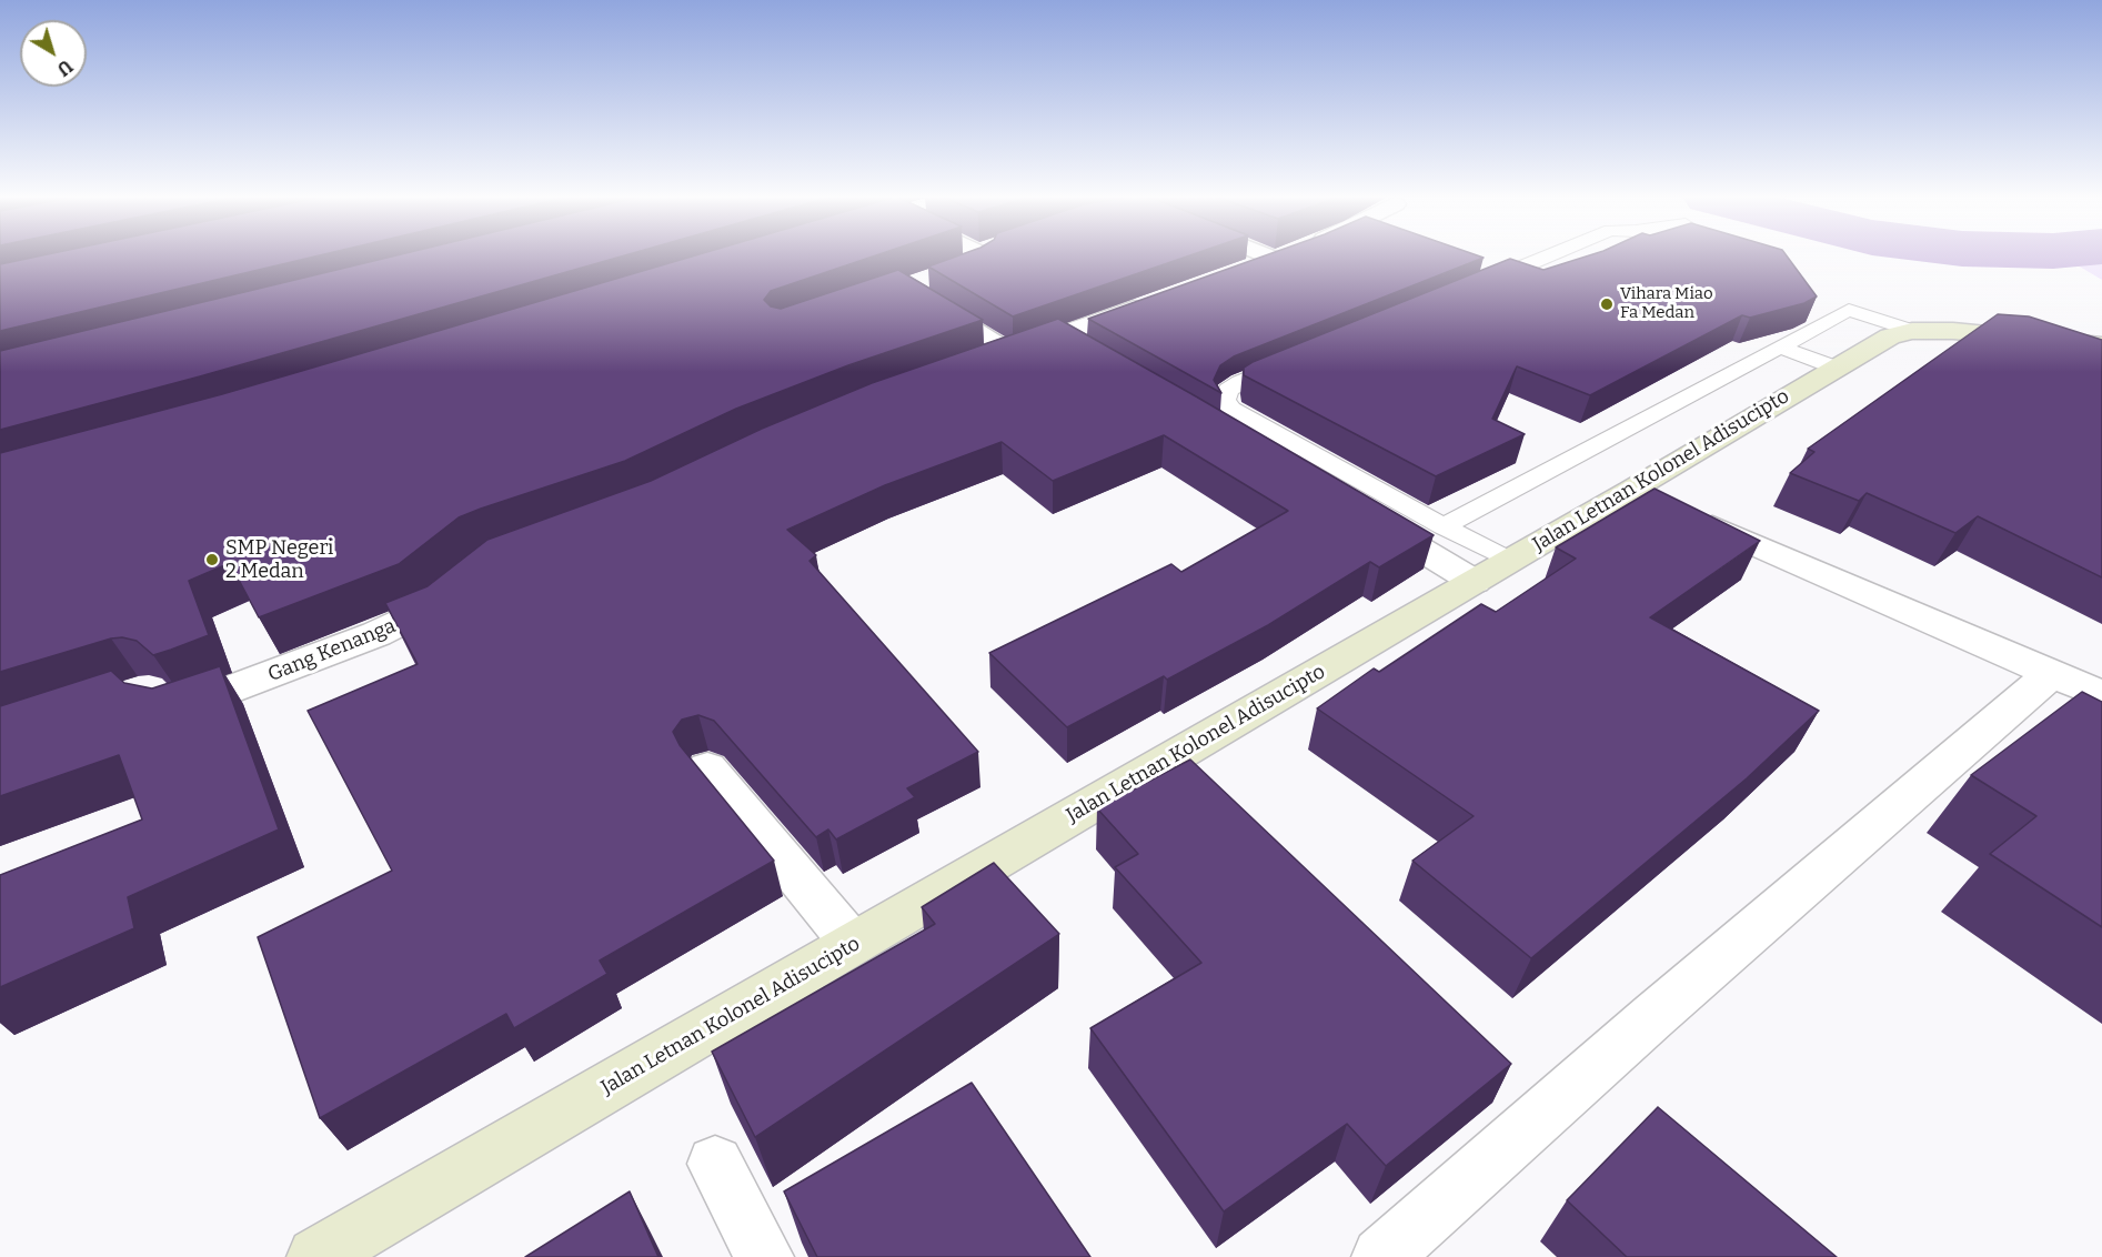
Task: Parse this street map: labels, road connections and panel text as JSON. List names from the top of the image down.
{
  "streets": {
    "main road": ["Jalan Letnan Kolonel Adisucipto"],
    "street": ["Gang Kenanga"]
  },
  "places": ["Vihara Miao Fa Medan", "SMP Negeri 2 Medan"],
  "north": "bottom right"
}
